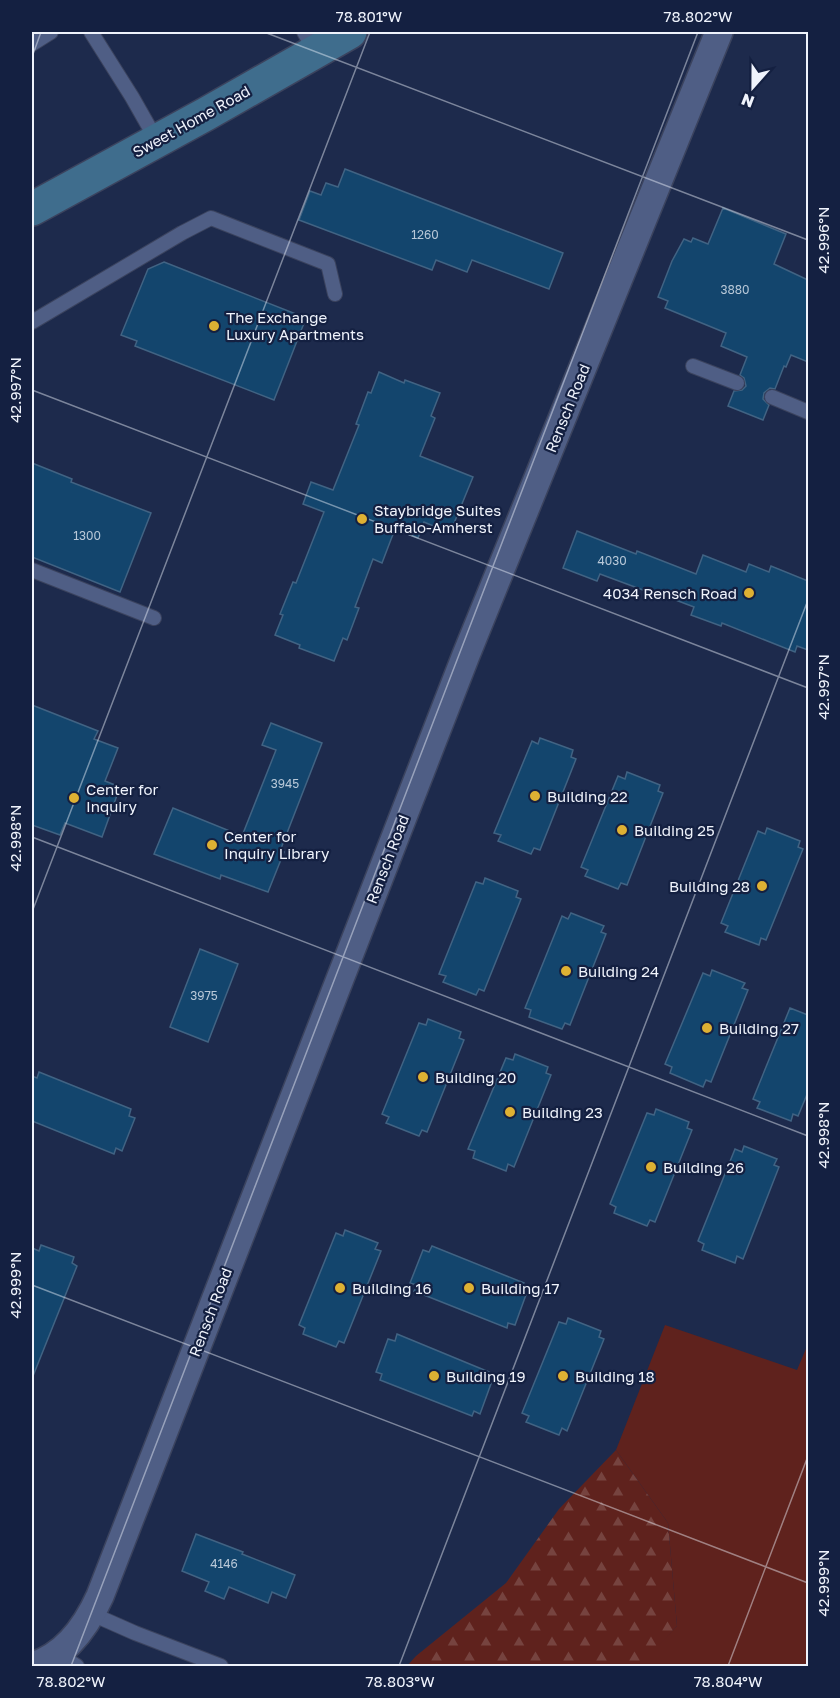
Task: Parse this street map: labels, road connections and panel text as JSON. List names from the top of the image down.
{
  "streets": {
    "main road": ["Sweet Home Road"],
    "street": ["Rensch Road"]
  },
  "places": [
    "The Exchange Luxury Apartments",
    "Staybridge Suites Buffalo-Amherst",
    "4034 Rensch Road",
    "Building 22",
    "Center for Inquiry",
    "Building 25",
    "Center for Inquiry Library",
    "Building 28",
    "Building 24",
    "Building 27",
    "Building 20",
    "Building 23",
    "Building 26",
    "Building 16",
    "Building 17",
    "Building 19",
    "Building 18"
  ],
  "house_numbers": [
    "1260",
    "3880",
    "1300",
    "4030",
    "3945",
    "3975",
    "4146"
  ],
  "north": "bottom",
  "coordinates": [
    "78.801°W",
    "78.802°W",
    "42.996°N",
    "42.997°N",
    "42.998°N",
    "42.999°N",
    "78.803°W",
    "78.804°W"
  ]
}
